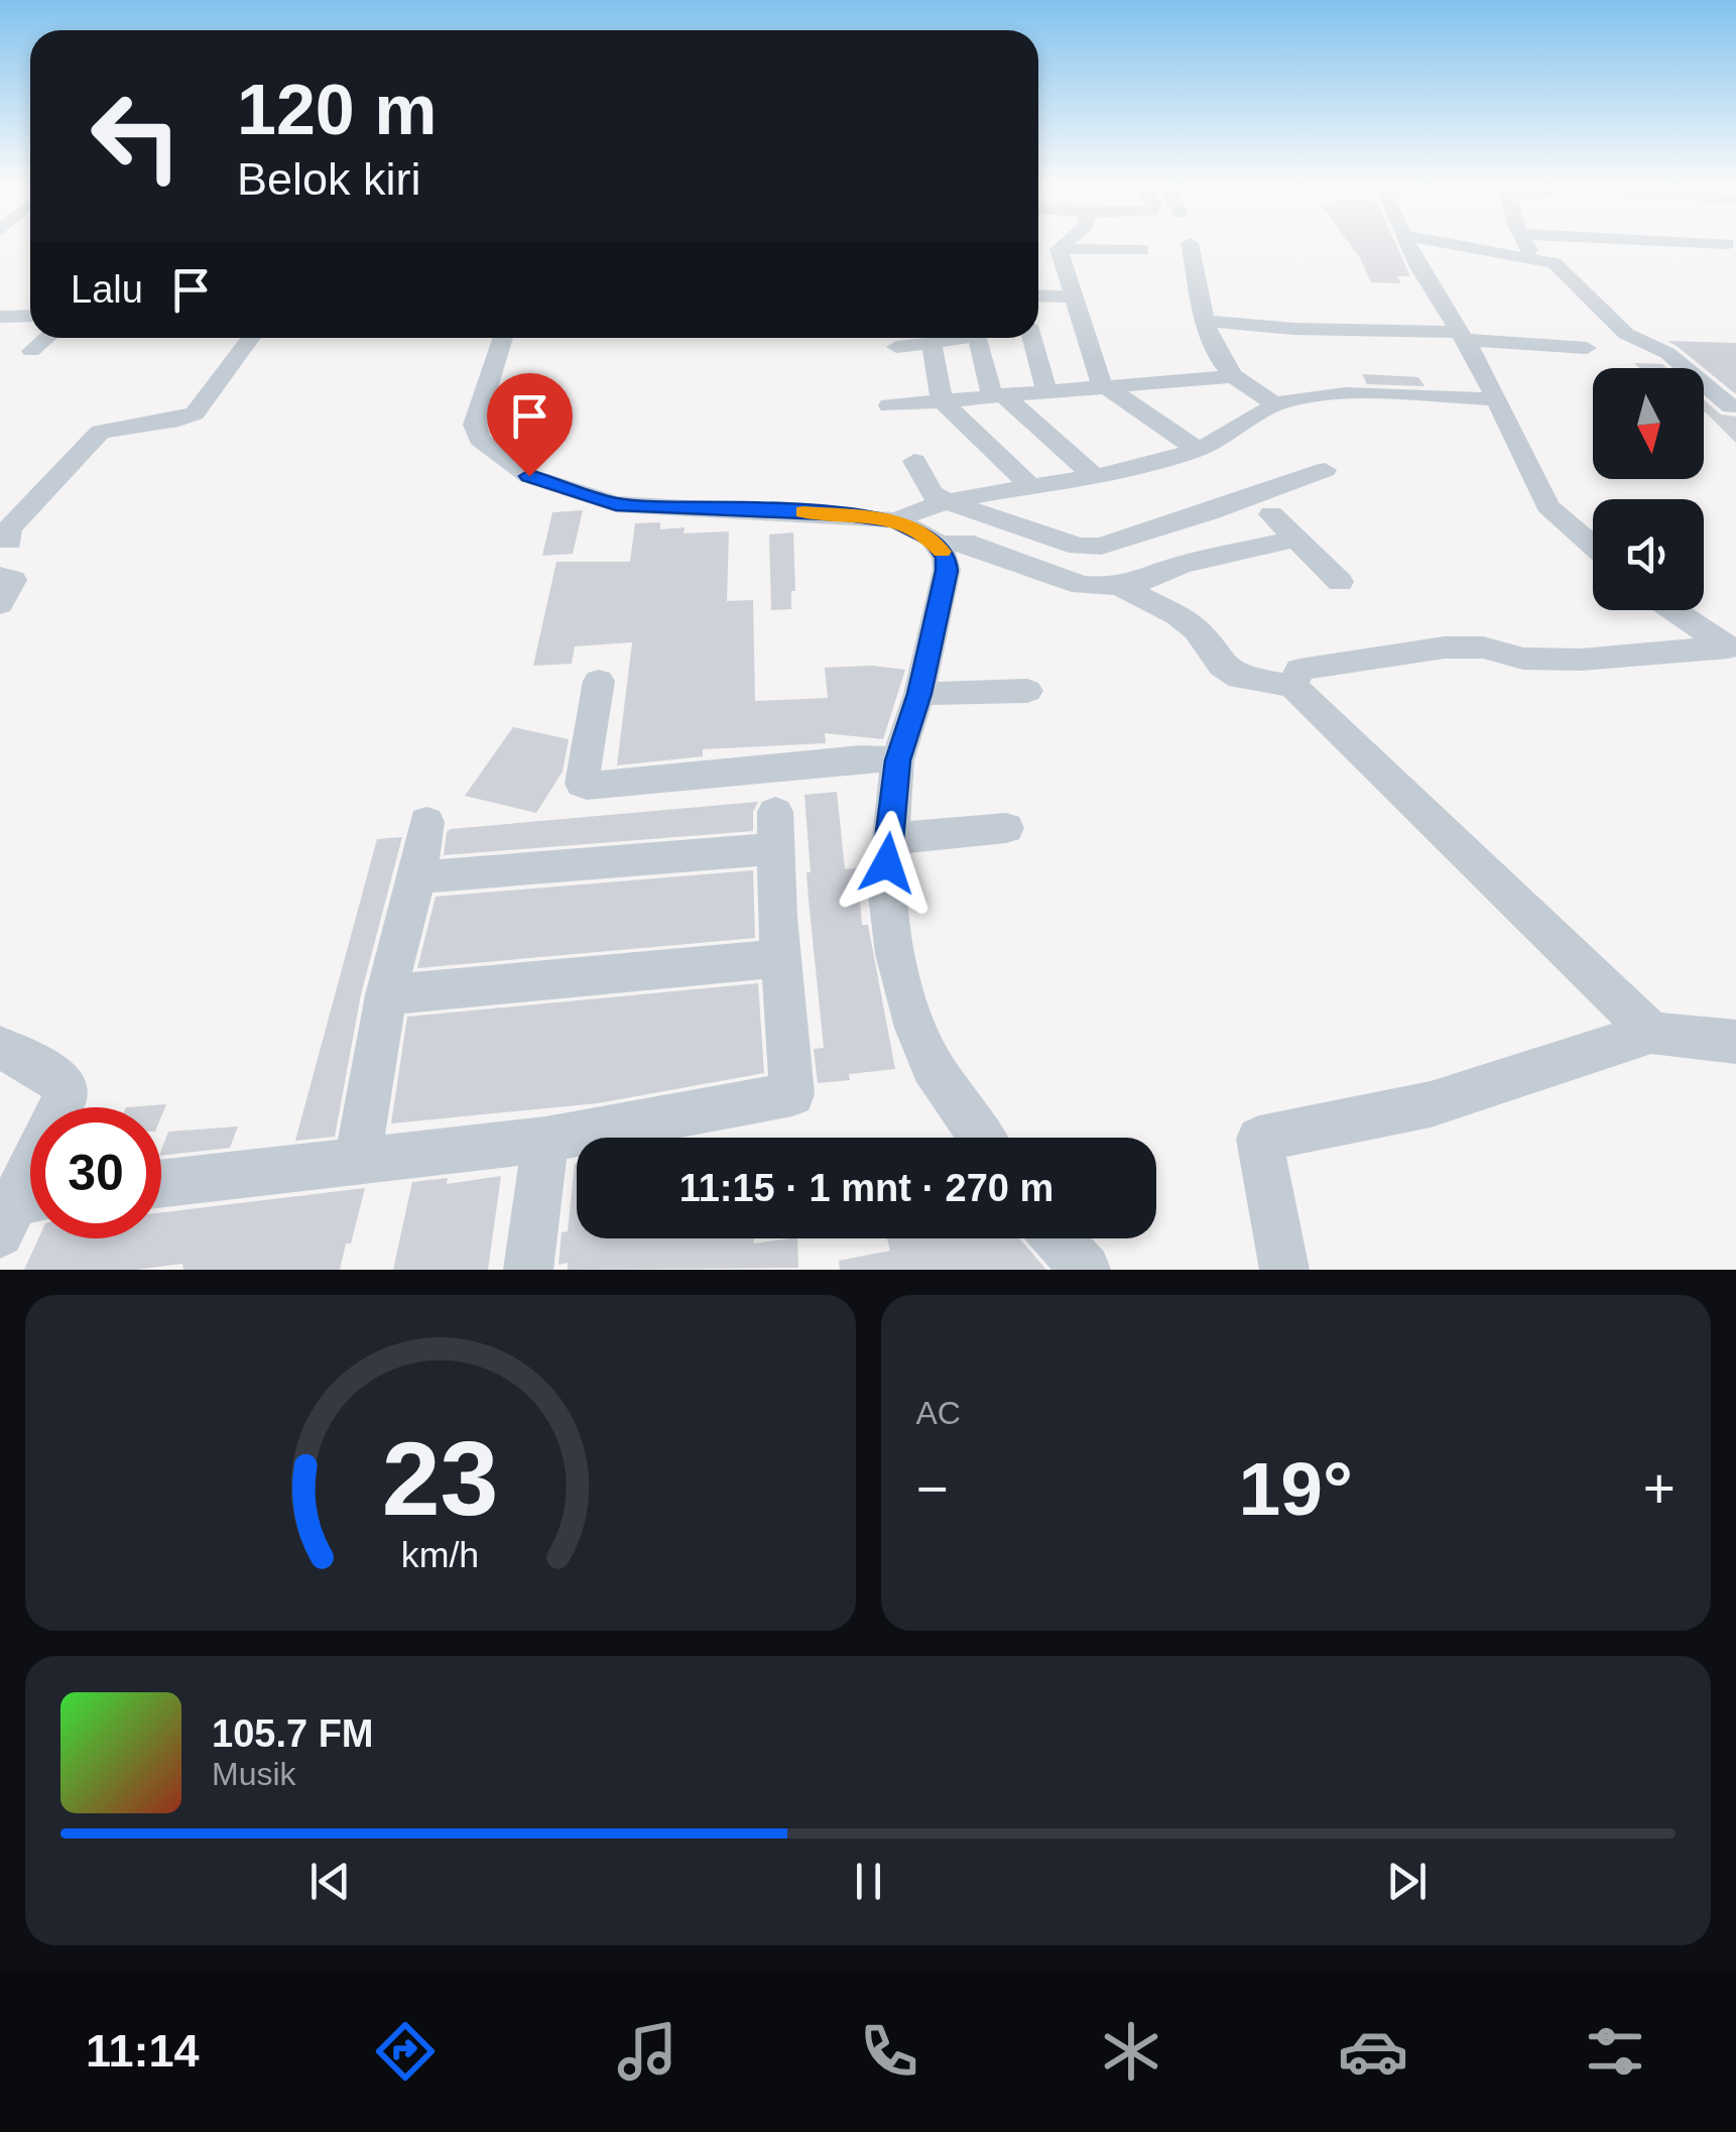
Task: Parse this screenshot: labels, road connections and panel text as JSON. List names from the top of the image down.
{
  "north": "bottom",
  "page": {
    "turn": ["120 m", "Belok kiri"],
    "then": "Lalu",
    "limit": "30",
    "trip": "11:15 · 1 mnt · 270 m",
    "tile": "AC",
    "heat": ["−", "19°", "+"],
    "song": ["105.7 FM", "Musik"],
    "tabs": "11:14",
    "gauge": ["23", "km/h"]
  }
}
